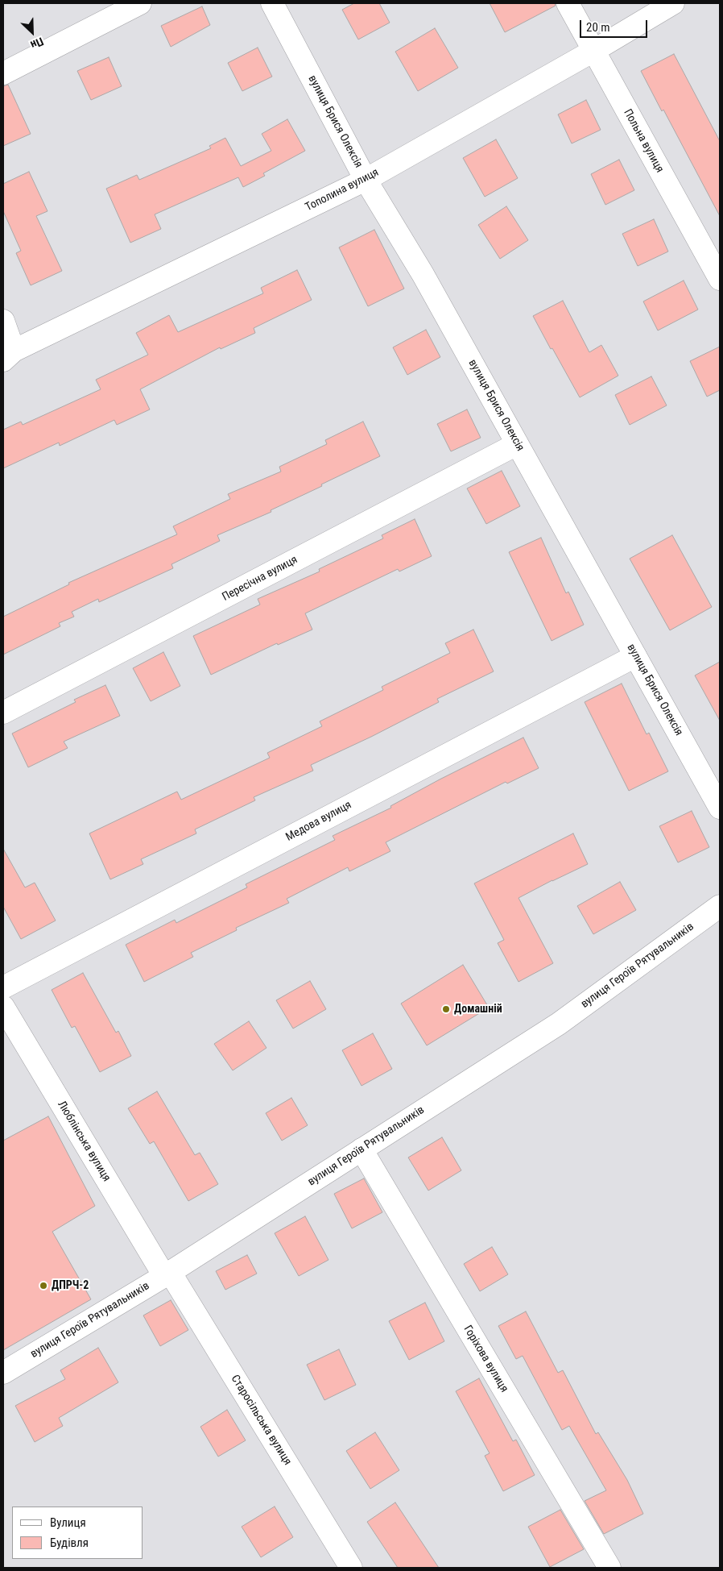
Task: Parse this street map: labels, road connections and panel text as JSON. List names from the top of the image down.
{
  "streets": {
    "street": [
      "вулиця Брися Олексія",
      "Польна вулиця",
      "Тополина вулиця",
      "Пересічна вулиця",
      "Медова вулиця",
      "вулиця Героїв Рятувальників",
      "Люблінська вулиця",
      "Горіхова вулиця",
      "Старосільська вулиця"
    ]
  },
  "crossings": [
    ["вулиця Брися Олексія", "Тополина вулиця"],
    ["вулиця Брися Олексія", "Пересічна вулиця"],
    ["вулиця Брися Олексія", "Медова вулиця"],
    ["Польна вулиця", "Тополина вулиця"],
    ["вулиця Героїв Рятувальників", "Люблінська вулиця"],
    ["вулиця Героїв Рятувальників", "Горіхова вулиця"],
    ["вулиця Героїв Рятувальників", "Старосільська вулиця"],
    ["Люблінська вулиця", "Старосільська вулиця"]
  ],
  "places": ["Домашній", "ДПРЧ-2"],
  "legend": ["Вулиця", "Будівля"],
  "scale_bar": "20 m",
  "north": "bottom right"
}
